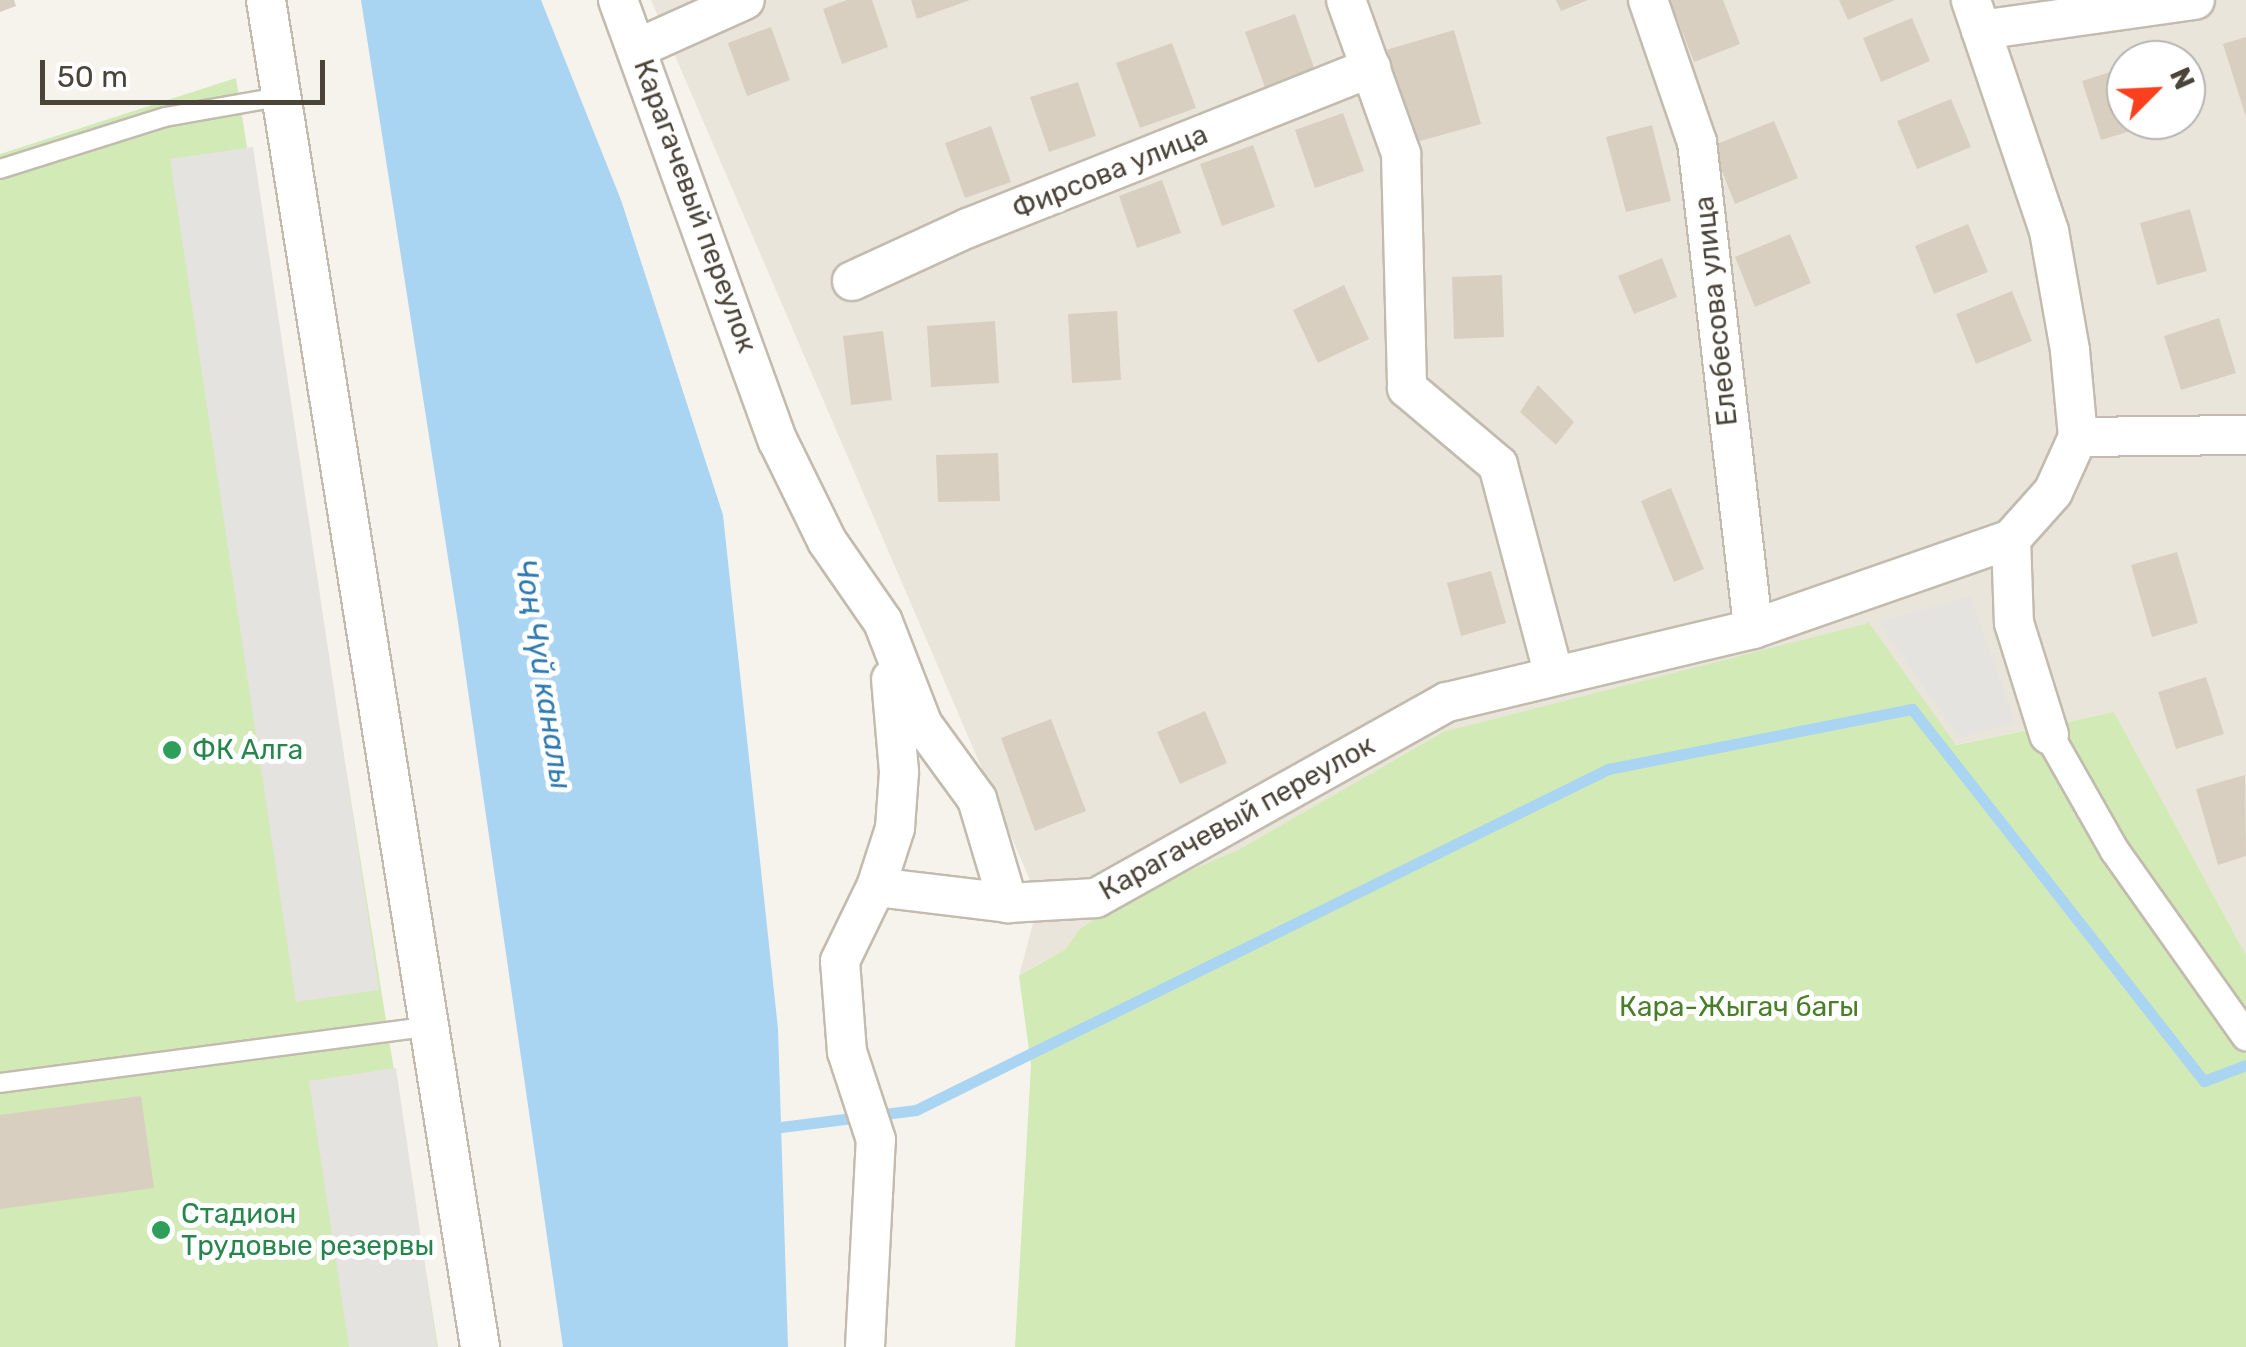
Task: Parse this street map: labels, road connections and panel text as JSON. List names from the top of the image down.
{
  "streets": {
    "street": ["Фирсова улица", "Карагачевый переулок", "Елебесова улица"]
  },
  "crossings": [
    ["Карагачевый переулок", "Елебесова улица"]
  ],
  "water": ["Чоң Чүй каналы"],
  "parks": ["Кара-Жыгач багы"],
  "places": ["ФК Алга", "Стадион Трудовые резервы"],
  "scale_bar": "50 m",
  "north": "top right"
}
